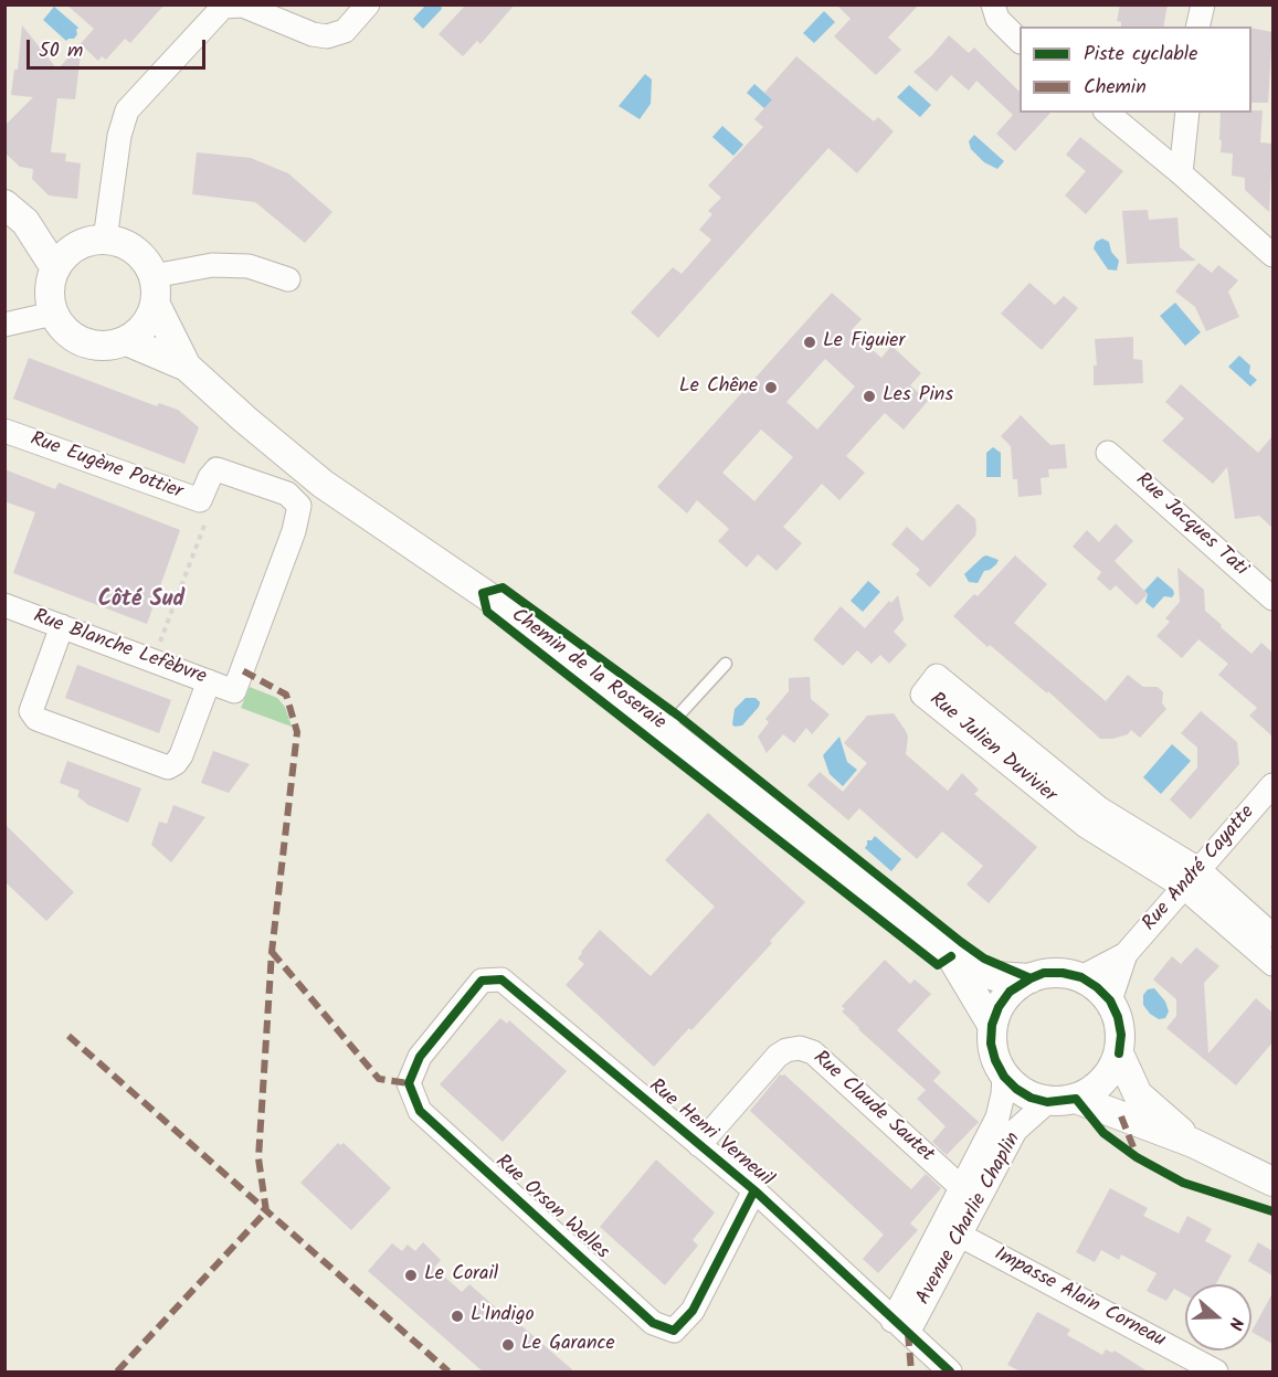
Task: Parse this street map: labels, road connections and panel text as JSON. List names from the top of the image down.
{
  "streets": {
    "street": [
      "Rue Eugène Pottier",
      "Rue Jacques Tati",
      "Rue Blanche Lefèbvre",
      "Chemin de la Roseraie",
      "Rue Julien Duvivier",
      "Rue André Cayatte",
      "Rue Claude Sautet",
      "Rue Henri Verneuil",
      "Rue Orson Welles",
      "Avenue Charlie Chaplin",
      "Impasse Alain Corneau"
    ]
  },
  "crossings": [
    ["Rue Eugène Pottier", "Rue Blanche Lefèbvre"],
    ["Chemin de la Roseraie", "Rue André Cayatte"],
    ["Chemin de la Roseraie", "Avenue Charlie Chaplin"],
    ["Rue Julien Duvivier", "Rue André Cayatte"],
    ["Rue André Cayatte", "Avenue Charlie Chaplin"],
    ["Rue Claude Sautet", "Rue Henri Verneuil"],
    ["Rue Claude Sautet", "Avenue Charlie Chaplin"],
    ["Rue Henri Verneuil", "Rue Orson Welles"],
    ["Rue Henri Verneuil", "Avenue Charlie Chaplin"],
    ["Avenue Charlie Chaplin", "Impasse Alain Corneau"]
  ],
  "districts": ["Côté Sud"],
  "places": [
    "Le Figuier",
    "Le Chêne",
    "Les Pins",
    "Le Corail",
    "L'Indigo",
    "Le Garance"
  ],
  "legend": ["Piste cyclable", "Chemin"],
  "scale_bar": "50 m",
  "north": "right"
}
